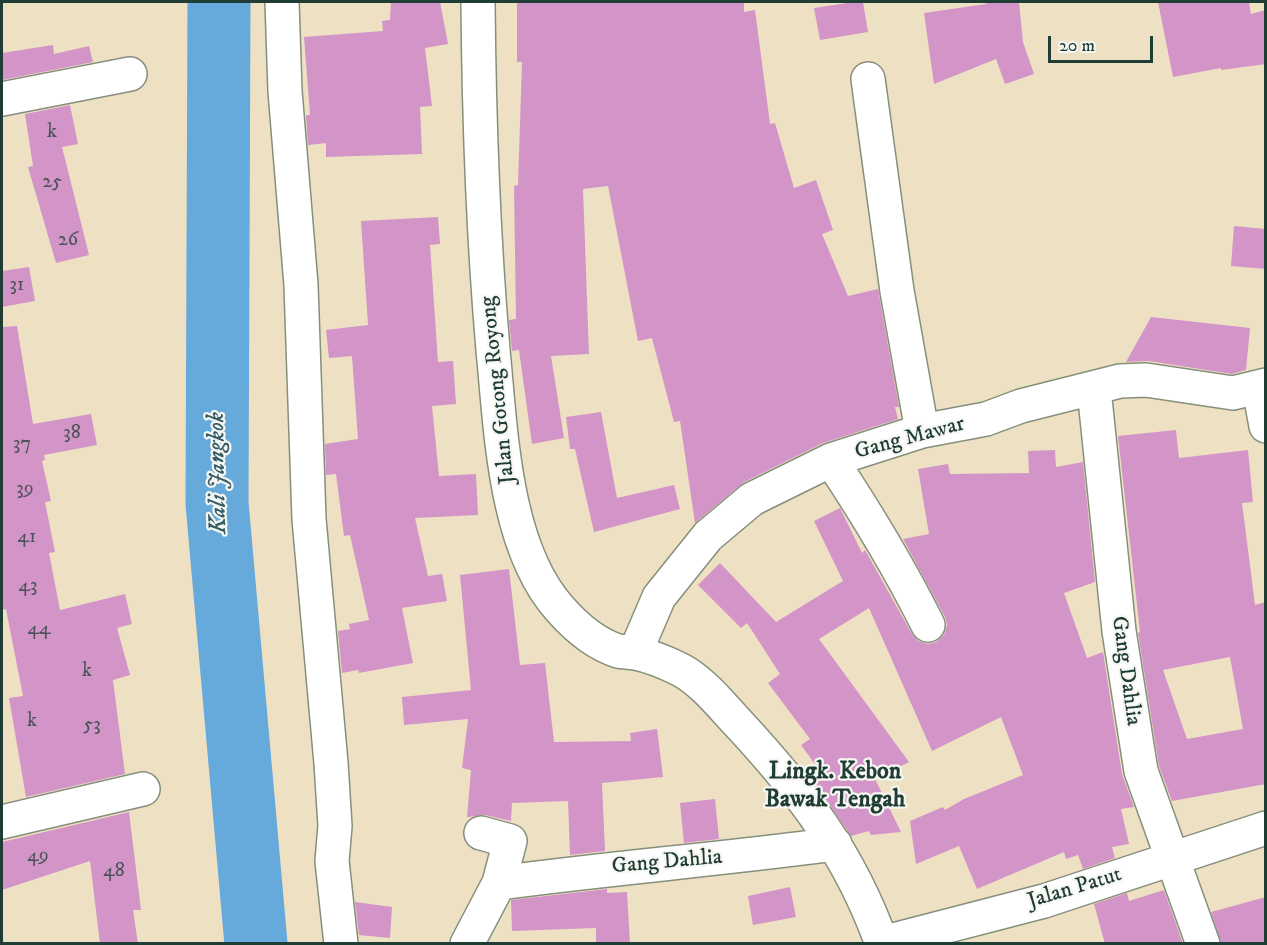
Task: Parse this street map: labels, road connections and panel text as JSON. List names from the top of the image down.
{
  "streets": {
    "street": [
      "Jalan Gotong Royong",
      "Gang Mawar",
      "Gang Dahlia",
      "Jalan Patut"
    ]
  },
  "crossings": [
    ["Jalan Gotong Royong", "Gang Mawar"],
    ["Jalan Gotong Royong", "Gang Dahlia"],
    ["Jalan Gotong Royong", "Jalan Patut"],
    ["Gang Mawar", "Gang Dahlia"],
    ["Gang Dahlia", "Jalan Patut"]
  ],
  "districts": ["Lingk. Kebon Bawak Tengah"],
  "water": ["Kali Jangkok"],
  "house_numbers": [
    "k",
    "25",
    "26",
    "31",
    "38",
    "37",
    "39",
    "41",
    "43",
    "44",
    "k",
    "k",
    "53",
    "49",
    "48"
  ],
  "scale_bar": "20 m"
}
